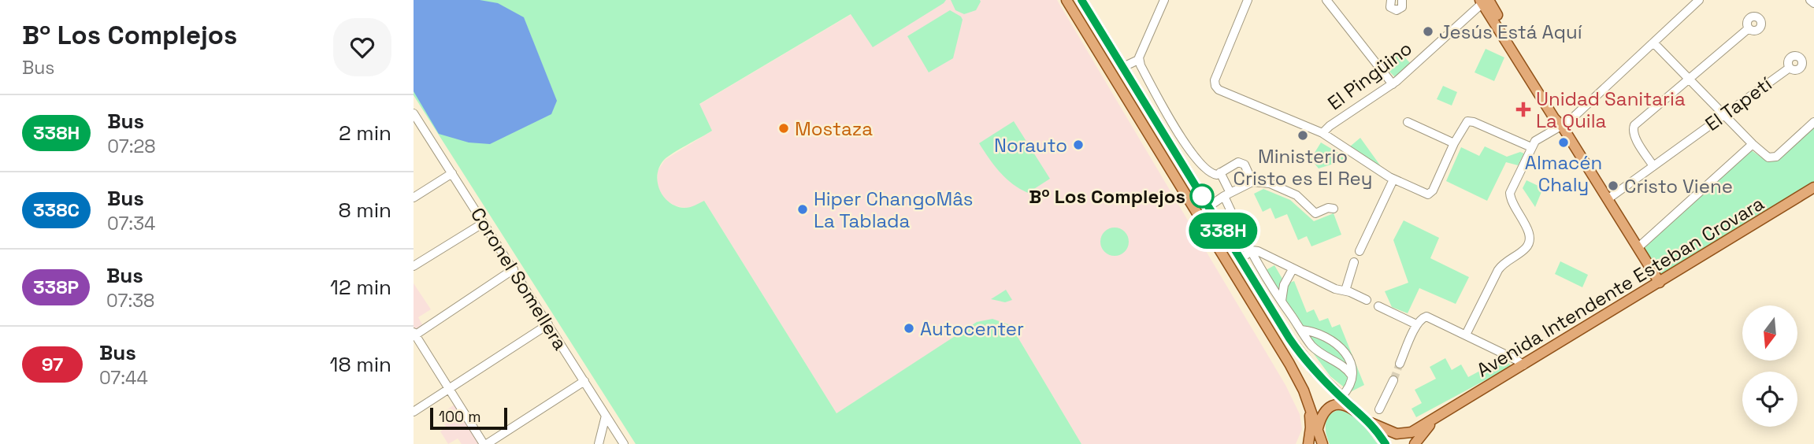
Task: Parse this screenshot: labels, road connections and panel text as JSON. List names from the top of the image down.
{
  "streets": {
    "main road": ["Avenida Intendente Esteban Crovara"],
    "street": ["El Pingüino", "El Tapetí", "Coronel Somellera"]
  },
  "places": {
    "other": [
      "Jesús Está Aquí",
      "Mostaza",
      "Ministerio Cristo es El Rey",
      "Almacén Chaly",
      "Norauto",
      "Cristo Viene",
      "Bº Los Complejos",
      "Hiper ChangoMâs La Tablada",
      "Autocenter"
    ],
    "health": ["Unidad Sanitaria La Quila"]
  },
  "lines": ["bus line 338H"],
  "scale_bar": "100 m",
  "north": "bottom",
  "page": {
    "heading": ["Bº Los Complejos", "Bus"],
    "on_map": "338H",
    "list": [
      {
        "mark": "338H",
        "name": "Bus",
        "note": "07:28",
        "value": "2 min"
      },
      {
        "mark": "338C",
        "name": "Bus",
        "note": "07:34",
        "value": "8 min"
      },
      {
        "mark": "338P",
        "name": "Bus",
        "note": "07:38",
        "value": "12 min"
      },
      {
        "mark": "97",
        "name": "Bus",
        "note": "07:44",
        "value": "18 min"
      }
    ],
    "scale": "100 m"
  }
}
